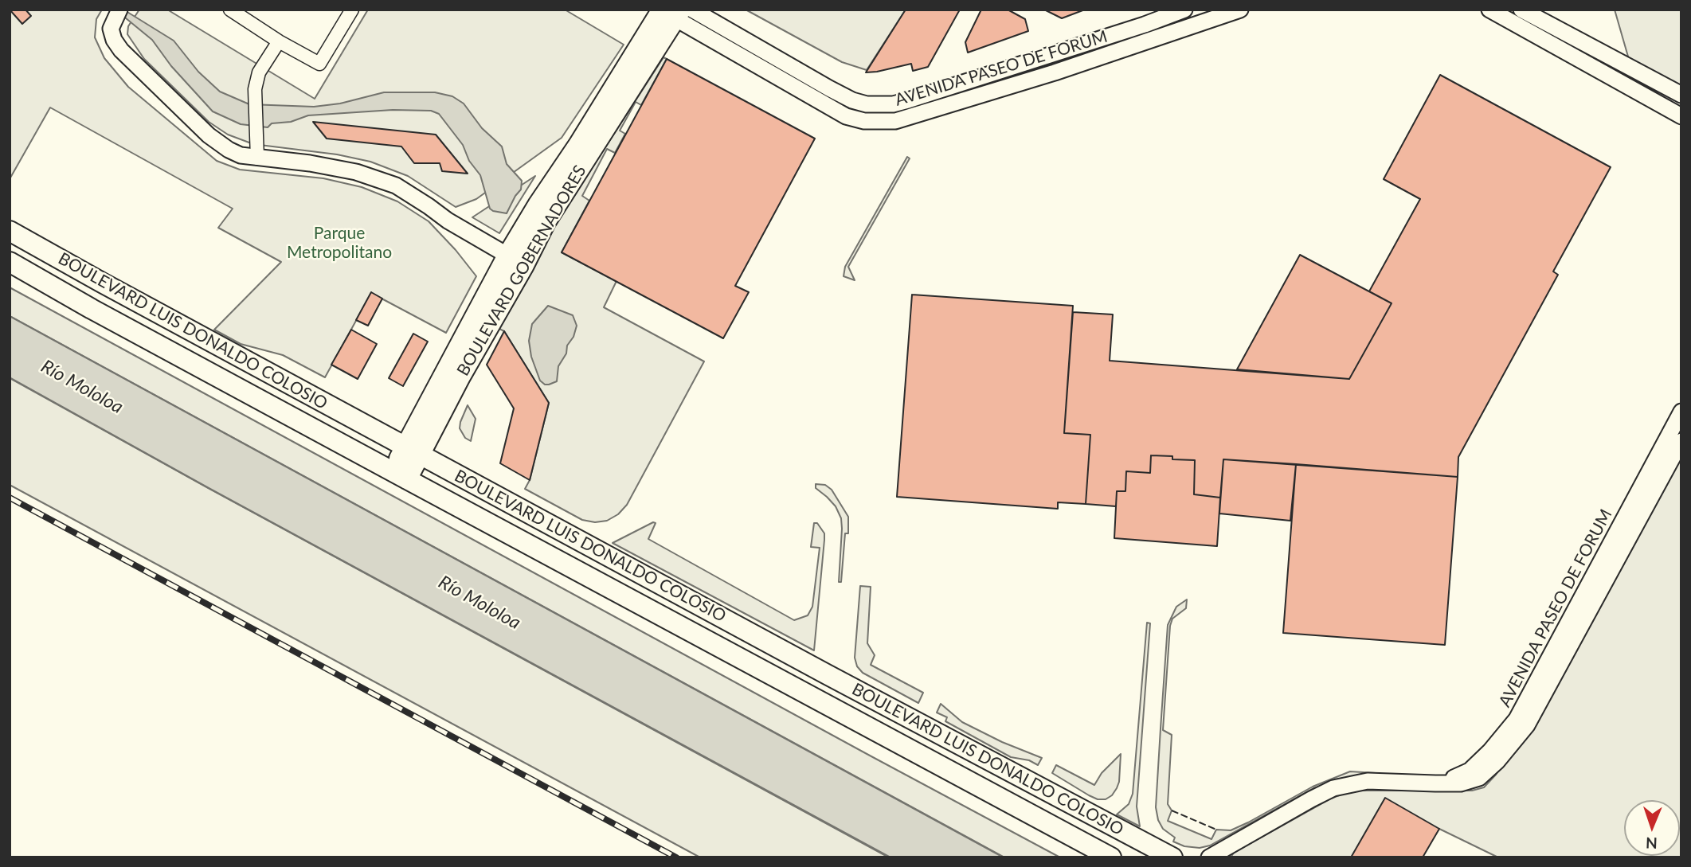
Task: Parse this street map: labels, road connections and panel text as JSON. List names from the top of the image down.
{
  "streets": {
    "main road": ["BOULEVARD GOBERNADORES", "BOULEVARD LUIS DONALDO COLOSIO"],
    "street": ["AVENIDA PASEO DE FORUM"]
  },
  "crossings": [
    ["AVENIDA PASEO DE FORUM", "BOULEVARD GOBERNADORES"],
    ["BOULEVARD GOBERNADORES", "BOULEVARD LUIS DONALDO COLOSIO"]
  ],
  "water": ["Río Mololoa"],
  "parks": ["Parque Metropolitano"],
  "north": "bottom"
}
